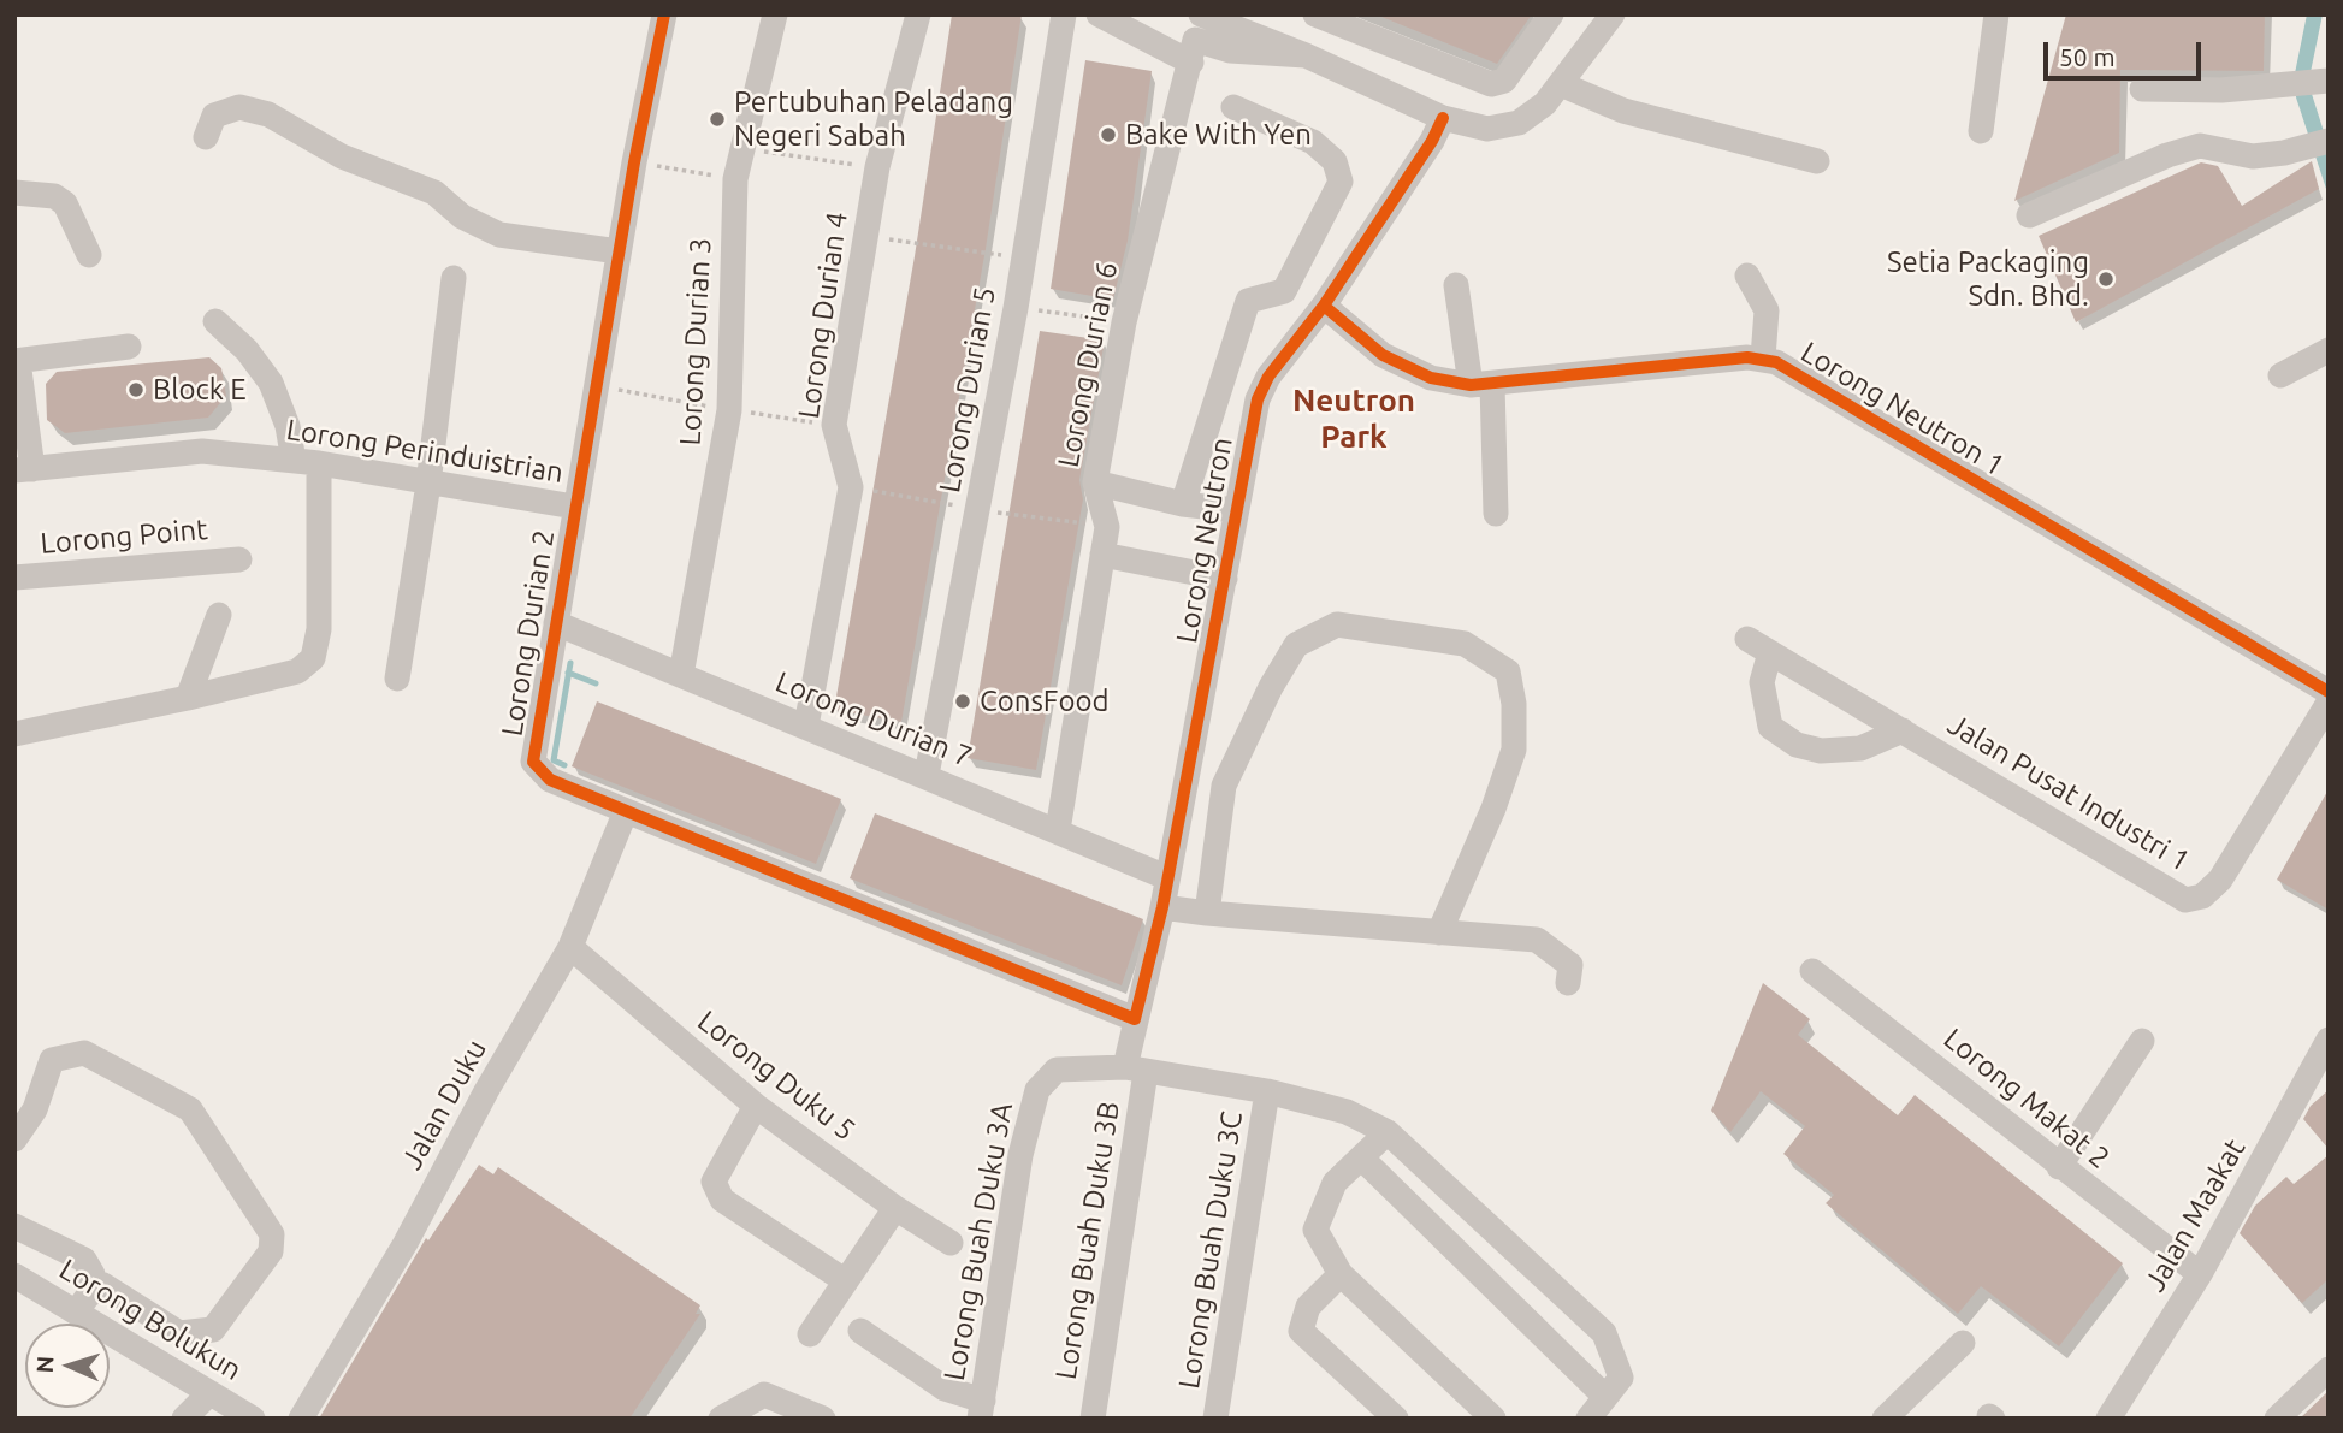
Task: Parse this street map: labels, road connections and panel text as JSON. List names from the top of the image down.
{
  "streets": {
    "street": [
      "Lorong Durian 4",
      "Lorong Durian 3",
      "Lorong Durian 6",
      "Lorong Durian 5",
      "Lorong Neutron 1",
      "Lorong Perinduistrian",
      "Lorong Point",
      "Lorong Neutron",
      "Lorong Durian 2",
      "Lorong Durian 7",
      "Jalan Pusat Industri 1",
      "Lorong Duku 5",
      "Lorong Makat 2",
      "Jalan Duku",
      "Jalan Maakat",
      "Lorong Buah Duku 3B",
      "Lorong Buah Duku 3A",
      "Lorong Buah Duku 3C",
      "Lorong Bolukun"
    ]
  },
  "crossings": [
    ["Lorong Durian 4", "Lorong Durian 7"],
    ["Lorong Durian 3", "Lorong Durian 7"],
    ["Lorong Durian 6", "Lorong Durian 7"],
    ["Lorong Durian 5", "Lorong Durian 7"],
    ["Lorong Neutron 1", "Lorong Neutron"],
    ["Lorong Perinduistrian", "Lorong Durian 2"],
    ["Lorong Neutron", "Lorong Durian 2"],
    ["Lorong Neutron", "Lorong Durian 7"],
    ["Lorong Neutron", "Lorong Buah Duku 3B"],
    ["Lorong Neutron", "Lorong Buah Duku 3A"],
    ["Lorong Durian 2", "Lorong Durian 7"],
    ["Lorong Durian 2", "Jalan Duku"],
    ["Lorong Duku 5", "Jalan Duku"],
    ["Lorong Makat 2", "Jalan Maakat"],
    ["Lorong Buah Duku 3B", "Lorong Buah Duku 3A"],
    ["Lorong Buah Duku 3A", "Lorong Buah Duku 3C"]
  ],
  "districts": ["Neutron Park"],
  "places": [
    "Pertubuhan Peladang Negeri Sabah",
    "Bake With Yen",
    "Setia Packaging Sdn. Bhd.",
    "Block E",
    "ConsFood"
  ],
  "scale_bar": "50 m",
  "north": "left"
}
